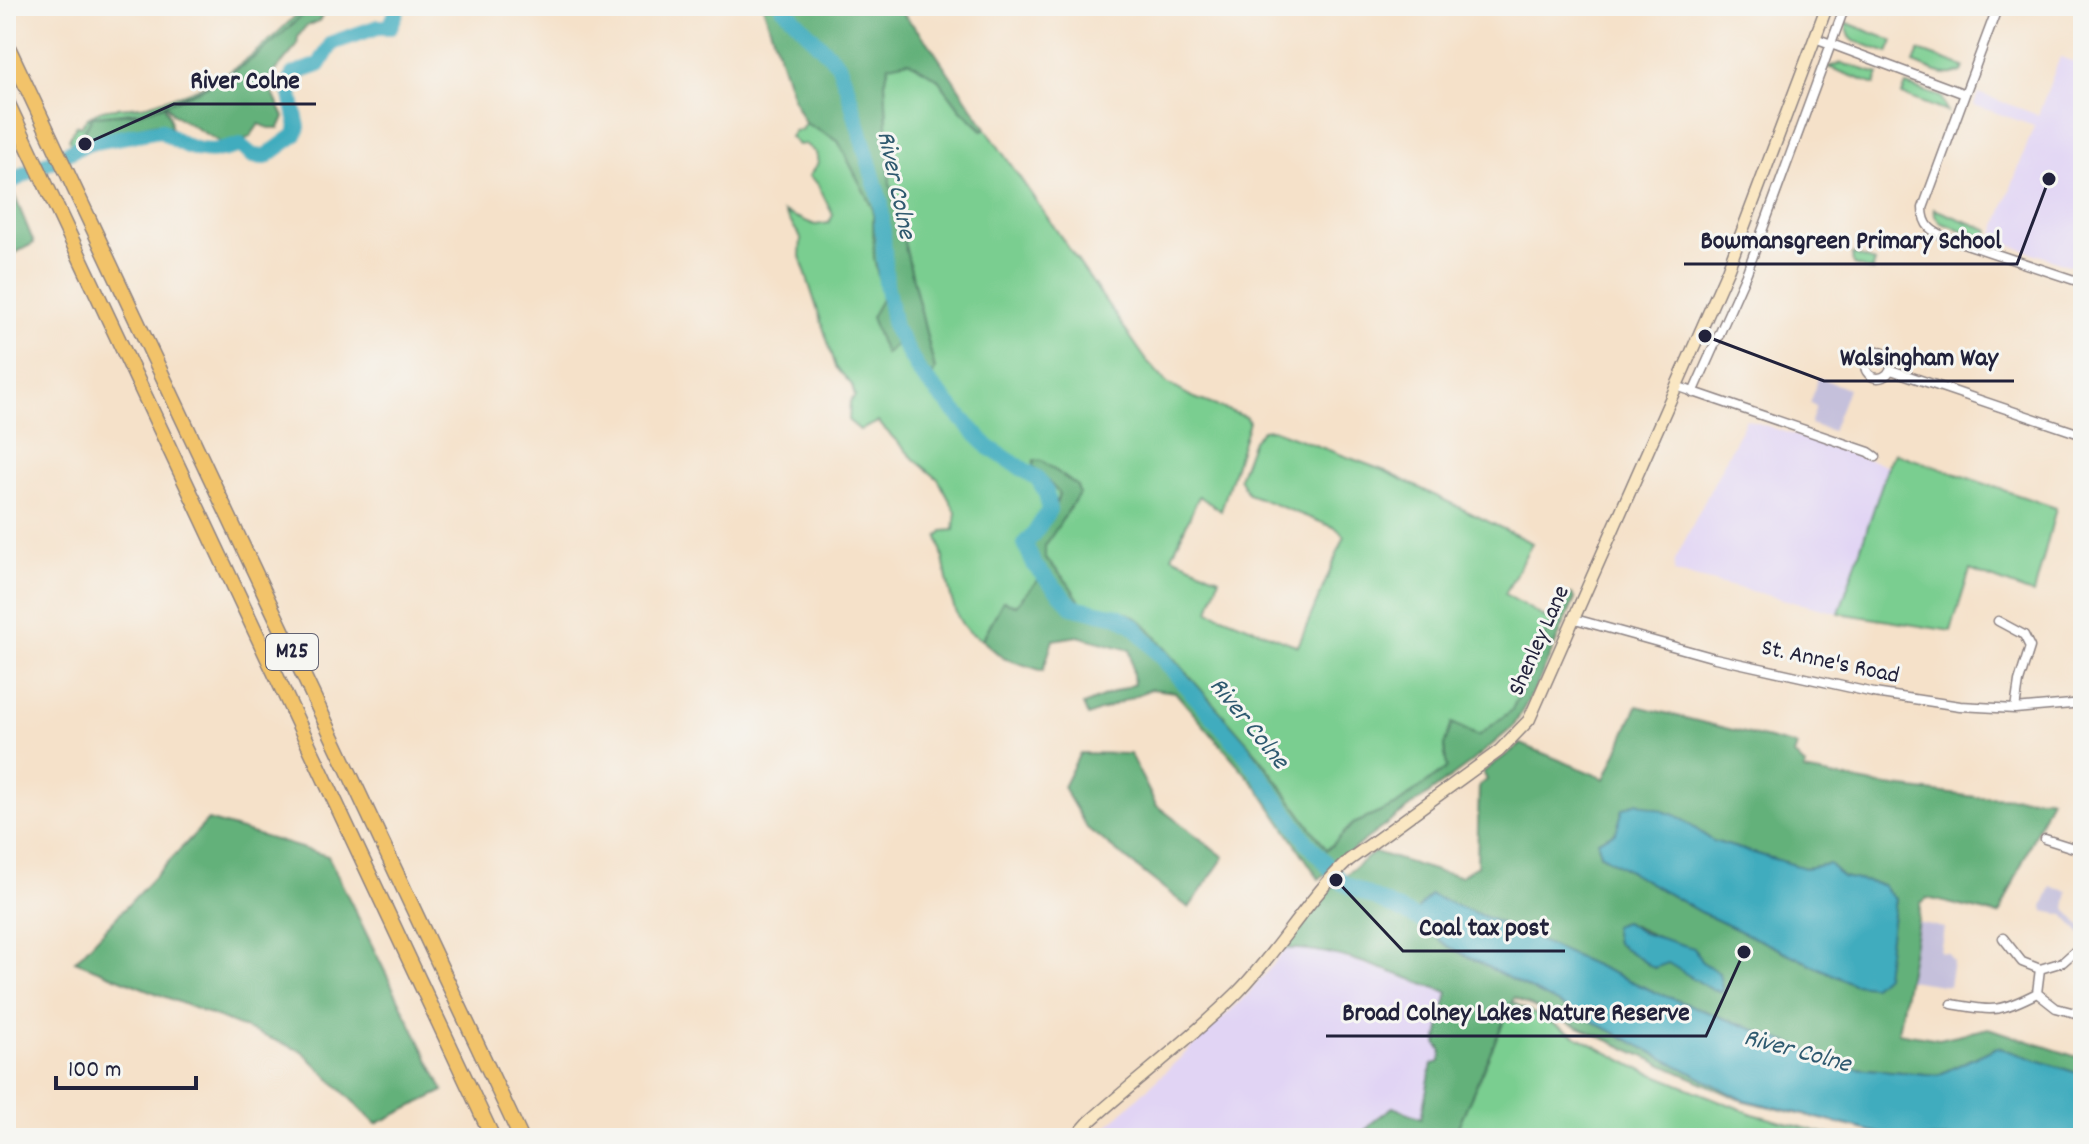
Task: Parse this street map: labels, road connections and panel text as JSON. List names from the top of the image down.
{
  "streets": {
    "highway": ["M25"],
    "main road": ["Shenley Lane"],
    "street": ["St. Anne's Road"]
  },
  "crossings": [
    ["Shenley Lane", "St. Anne's Road"]
  ],
  "water": ["River Colne"],
  "places": [
    "River Colne",
    "Bowmansgreen Primary School",
    "Walsingham Way",
    "Coal tax post",
    "Broad Colney Lakes Nature Reserve"
  ],
  "scale_bar": "100 m"
}
